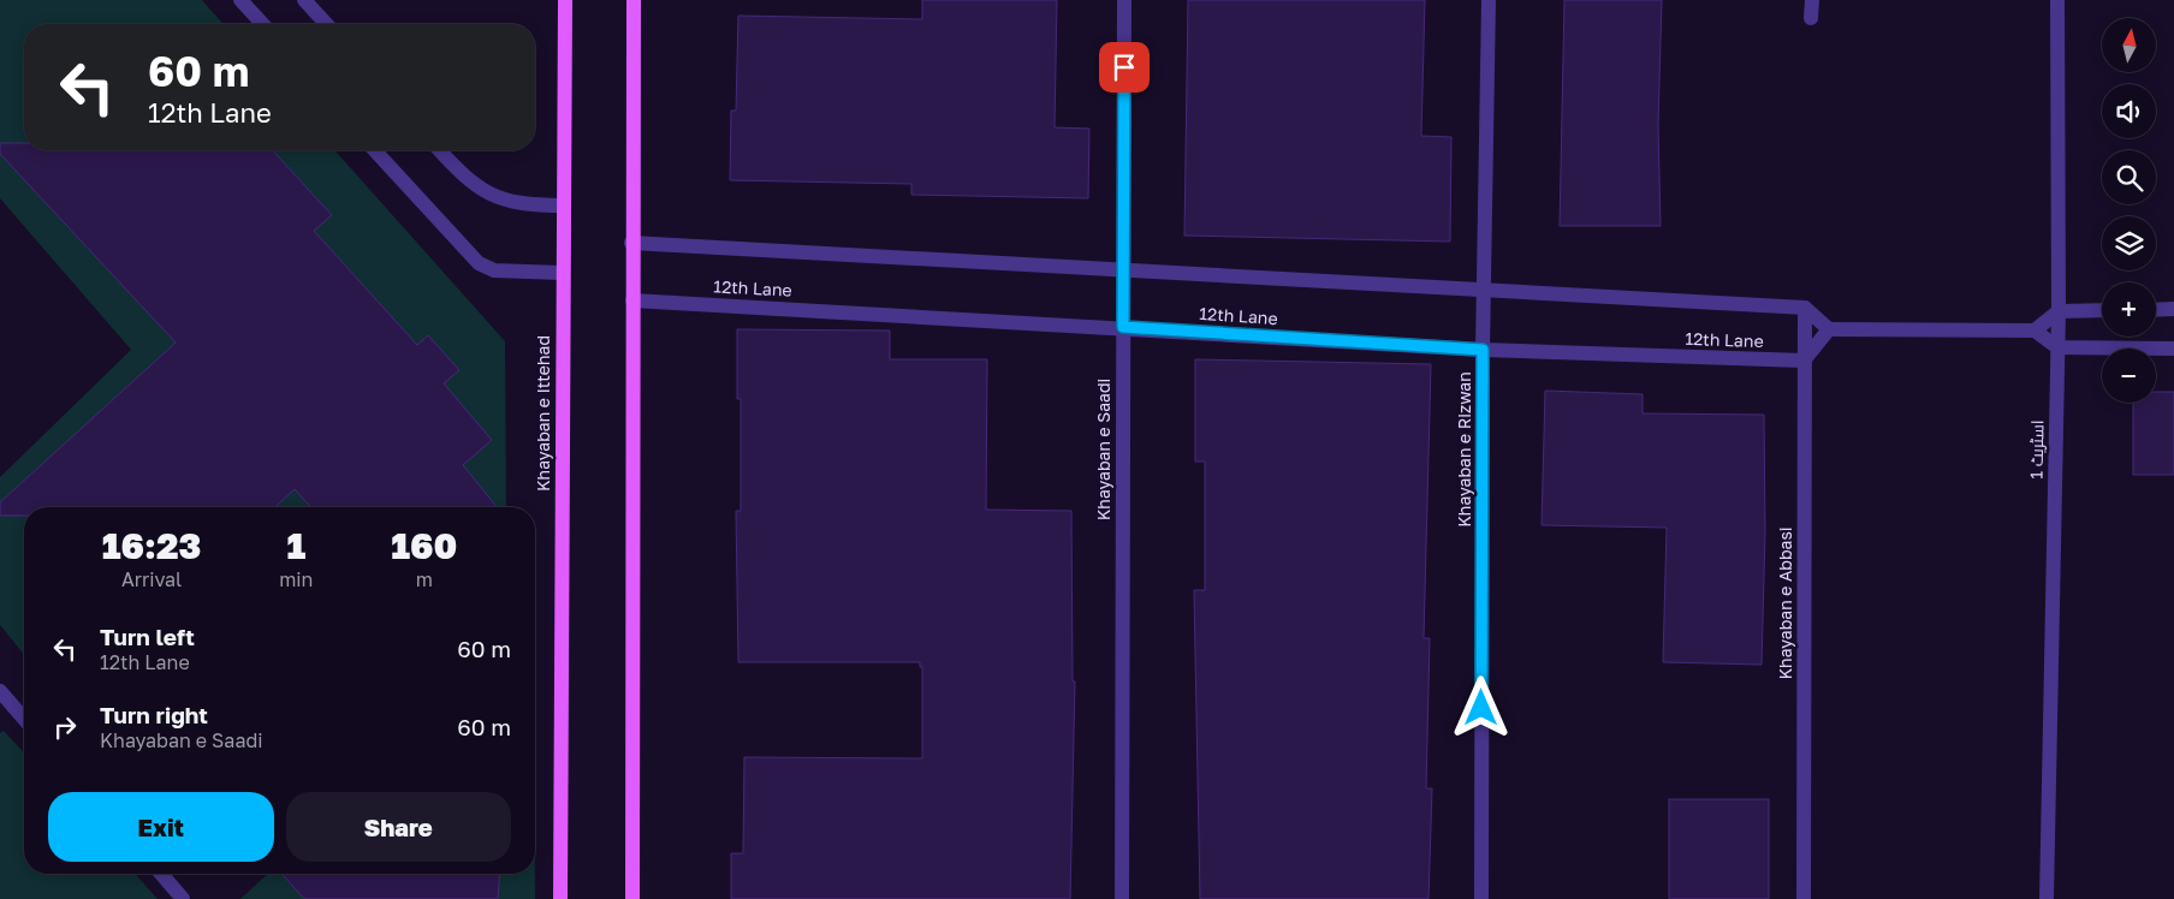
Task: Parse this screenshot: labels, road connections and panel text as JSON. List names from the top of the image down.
{
  "streets": {
    "main road": ["Khayaban e Ittehad"],
    "street": [
      "12th Lane",
      "Khayaban e Saadi",
      "Khayaban e Rizwan",
      "اسٹریٹ 1",
      "Khayaban e Abbasi"
    ]
  },
  "crossings": [
    ["12th Lane", "Khayaban e Saadi"],
    ["12th Lane", "Khayaban e Rizwan"],
    ["12th Lane", "Khayaban e Abbasi"]
  ],
  "north": "top",
  "page": {
    "map_buttons": ["+", "−"],
    "turn": ["60 m", "12th Lane"],
    "eta": [
      "16:23",
      "Arrival",
      "1",
      "min",
      "160",
      "m"
    ],
    "list": [
      {
        "name": "Turn left",
        "note": "12th Lane",
        "value": "60 m"
      },
      {
        "name": "Turn right",
        "note": "Khayaban e Saadi",
        "value": "60 m"
      }
    ],
    "buttons": ["Exit", "Share"]
  }
}
